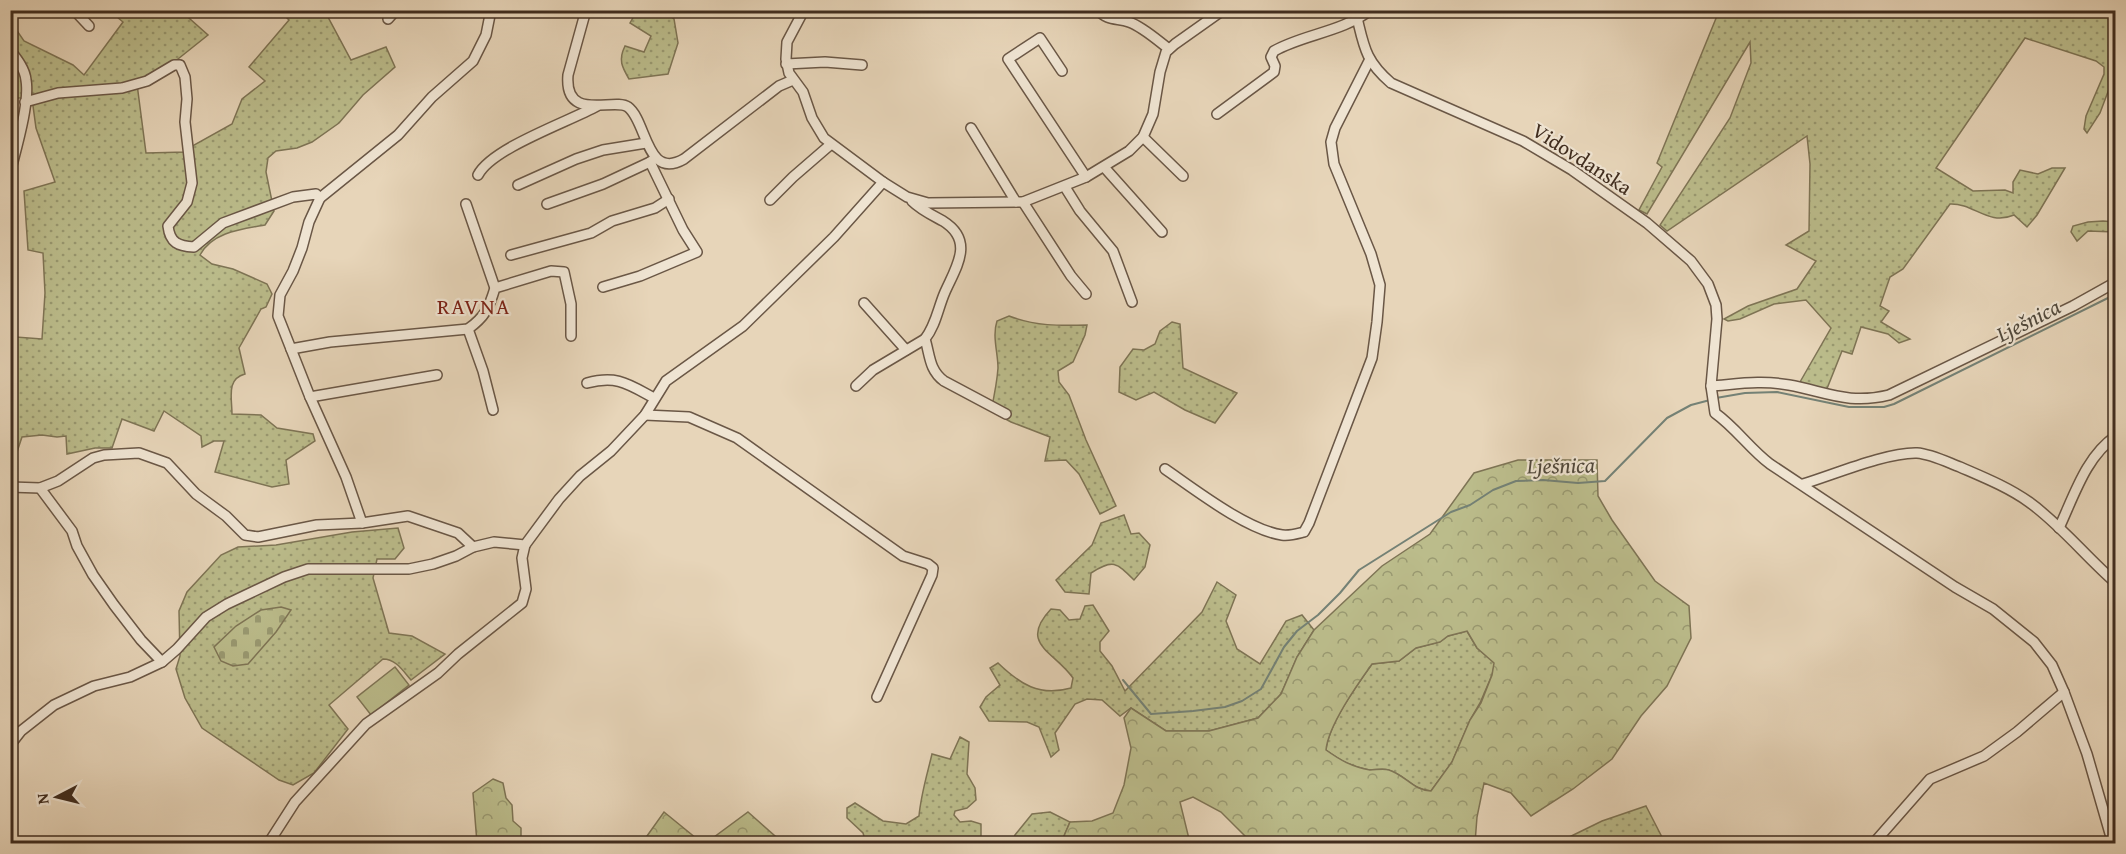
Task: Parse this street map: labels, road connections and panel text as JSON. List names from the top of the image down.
{
  "streets": {
    "street": ["Vidovdanska"]
  },
  "districts": ["RAVNA"],
  "water": ["Lješnica"],
  "north": "left"
}
